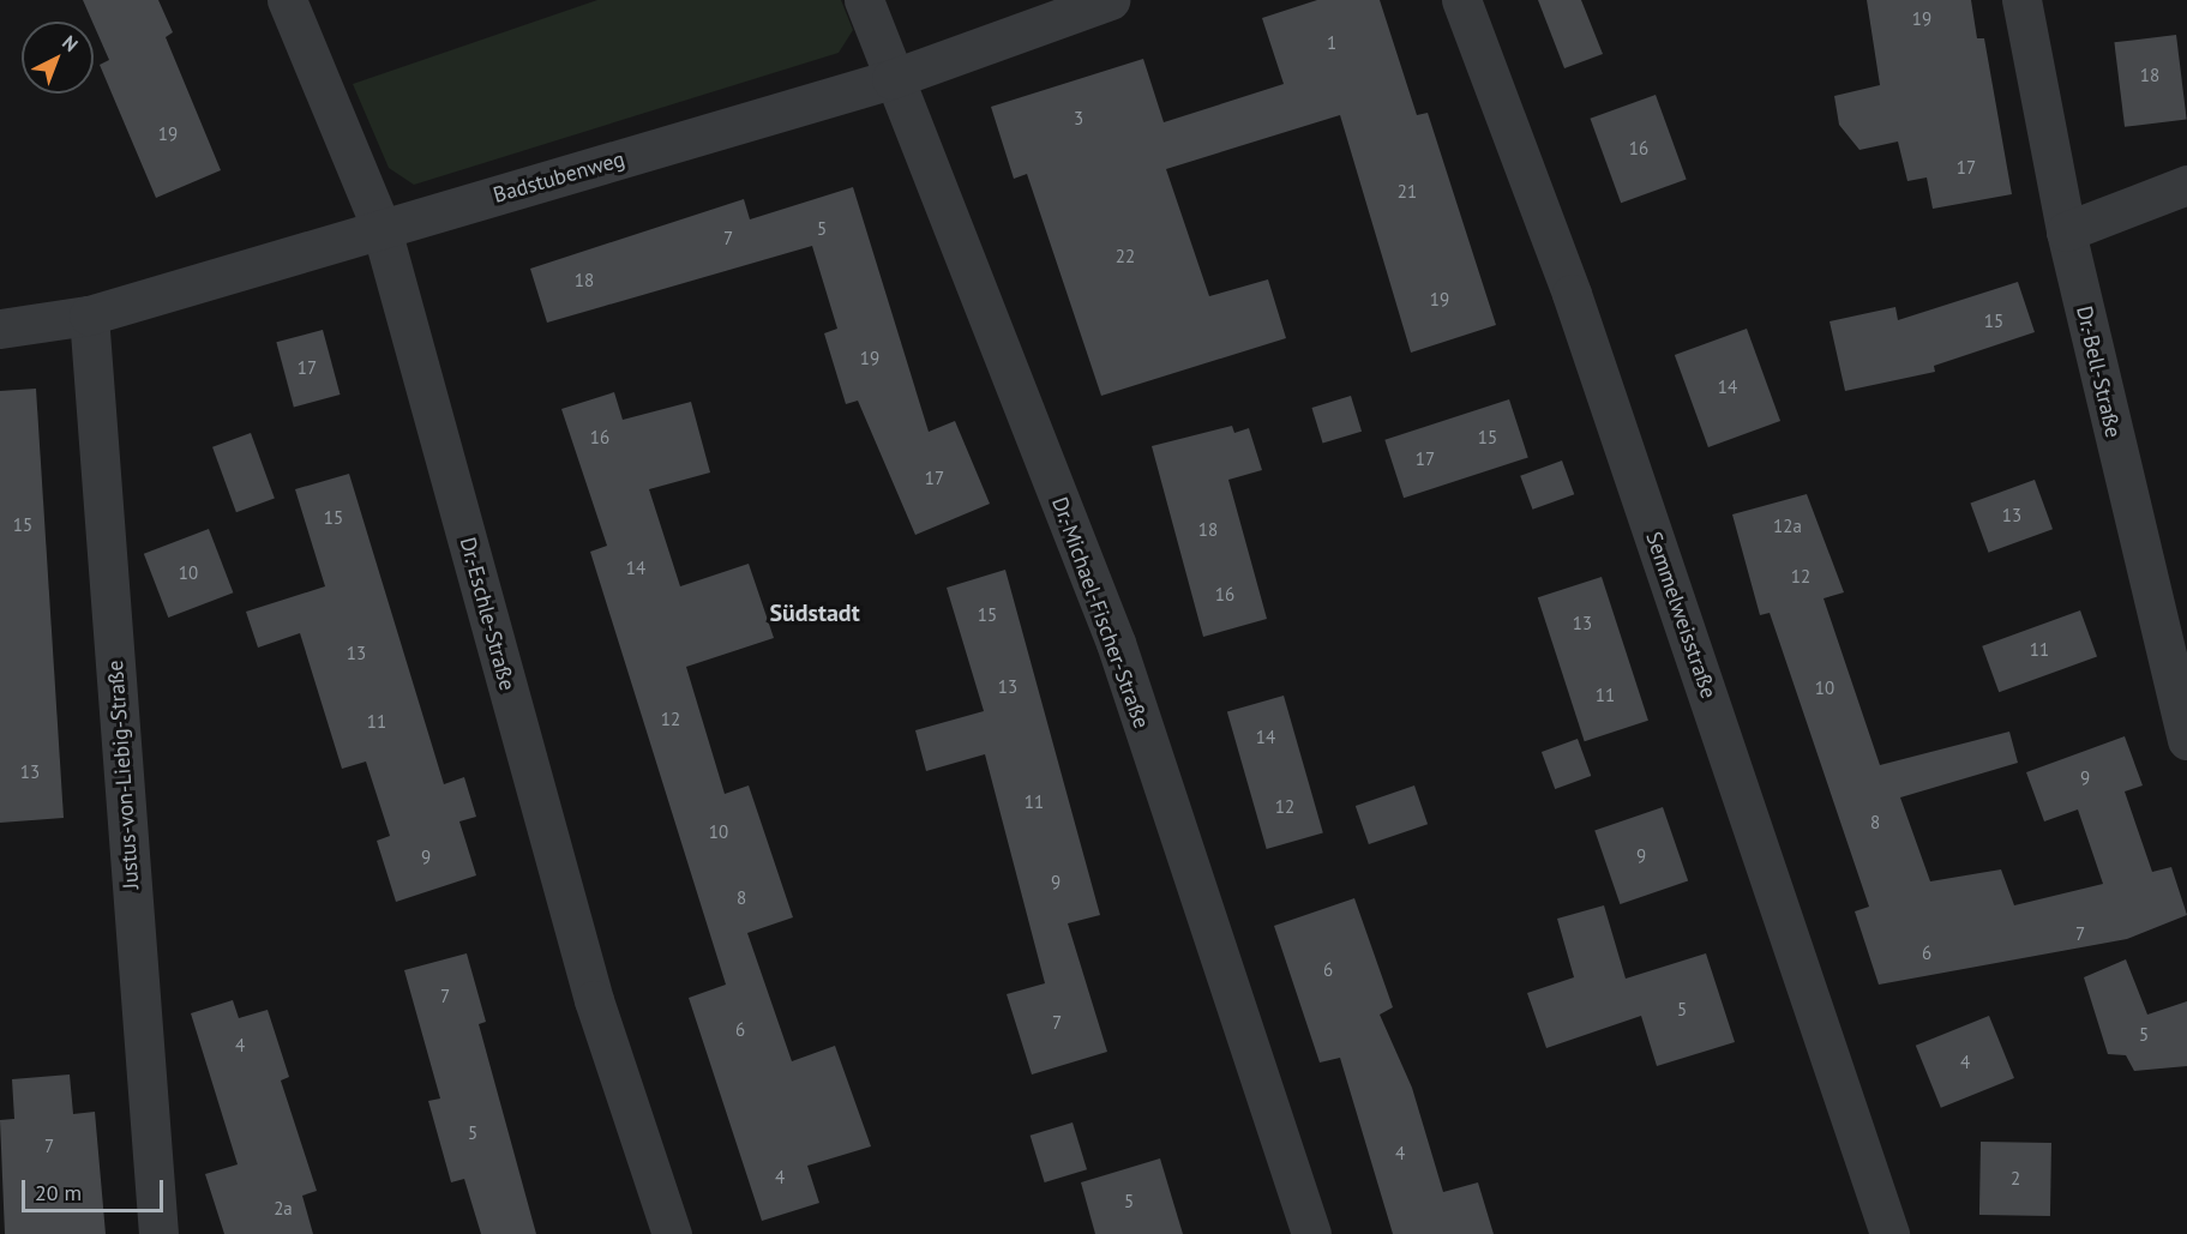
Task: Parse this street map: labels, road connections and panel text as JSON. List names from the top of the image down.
{
  "streets": {
    "street": [
      "Badstubenweg",
      "Dr.-Bell-Straße",
      "Dr.-Michael-Fischer-Straße",
      "Dr.-Eschle-Straße",
      "Semmelweisstraße",
      "Justus-von-Liebig-Straße"
    ]
  },
  "crossings": [
    ["Badstubenweg", "Dr.-Michael-Fischer-Straße"],
    ["Badstubenweg", "Dr.-Eschle-Straße"],
    ["Badstubenweg", "Justus-von-Liebig-Straße"]
  ],
  "districts": ["Südstadt"],
  "house_numbers": [
    "19",
    "1",
    "18",
    "3",
    "19",
    "16",
    "17",
    "21",
    "5",
    "7",
    "22",
    "18",
    "19",
    "15",
    "19",
    "17",
    "14",
    "16",
    "15",
    "17",
    "17",
    "13",
    "15",
    "15",
    "12a",
    "18",
    "14",
    "10",
    "12",
    "16",
    "15",
    "13",
    "11",
    "13",
    "13",
    "10",
    "11",
    "12",
    "11",
    "14",
    "13",
    "9",
    "11",
    "12",
    "8",
    "10",
    "9",
    "9",
    "9",
    "8",
    "7",
    "6",
    "6",
    "7",
    "5",
    "7",
    "6",
    "5",
    "4",
    "4",
    "5",
    "7",
    "4",
    "4",
    "2",
    "5",
    "2a"
  ],
  "scale_bar": "20 m",
  "north": "top right"
}
